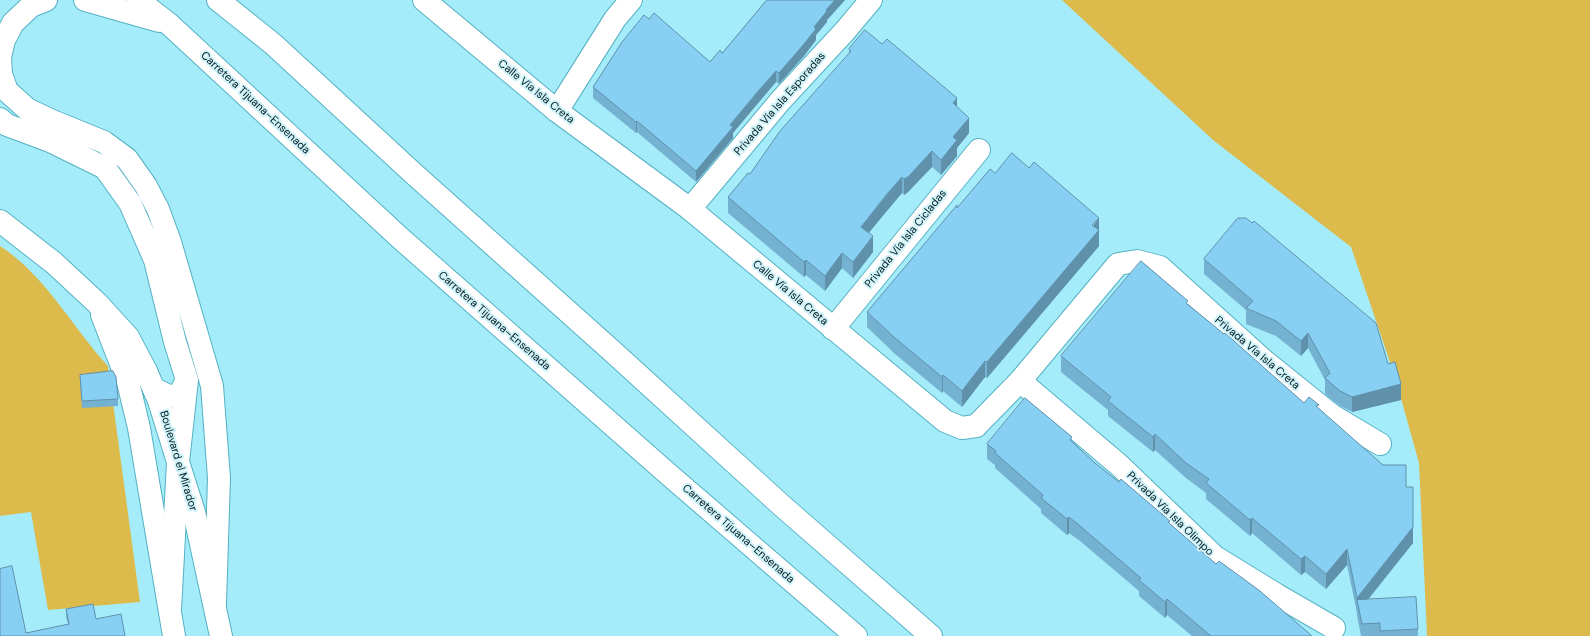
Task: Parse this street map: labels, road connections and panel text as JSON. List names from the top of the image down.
{
  "streets": {
    "main road": [
      "Calle Vía Isla Creta",
      "Carretera Tijuana–Ensenada",
      "Privada Vía Isla Esporadas",
      "Privada Vía Isla Cicladas",
      "Privada Vía Isla Creta",
      "Boulevard el Mirador",
      "Privada Vía Isla Olimpo"
    ]
  },
  "crossings": [
    ["Calle Vía Isla Creta", "Privada Vía Isla Esporadas"],
    ["Calle Vía Isla Creta", "Privada Vía Isla Cicladas"],
    ["Calle Vía Isla Creta", "Privada Vía Isla Creta"],
    ["Calle Vía Isla Creta", "Privada Vía Isla Olimpo"]
  ]
}
